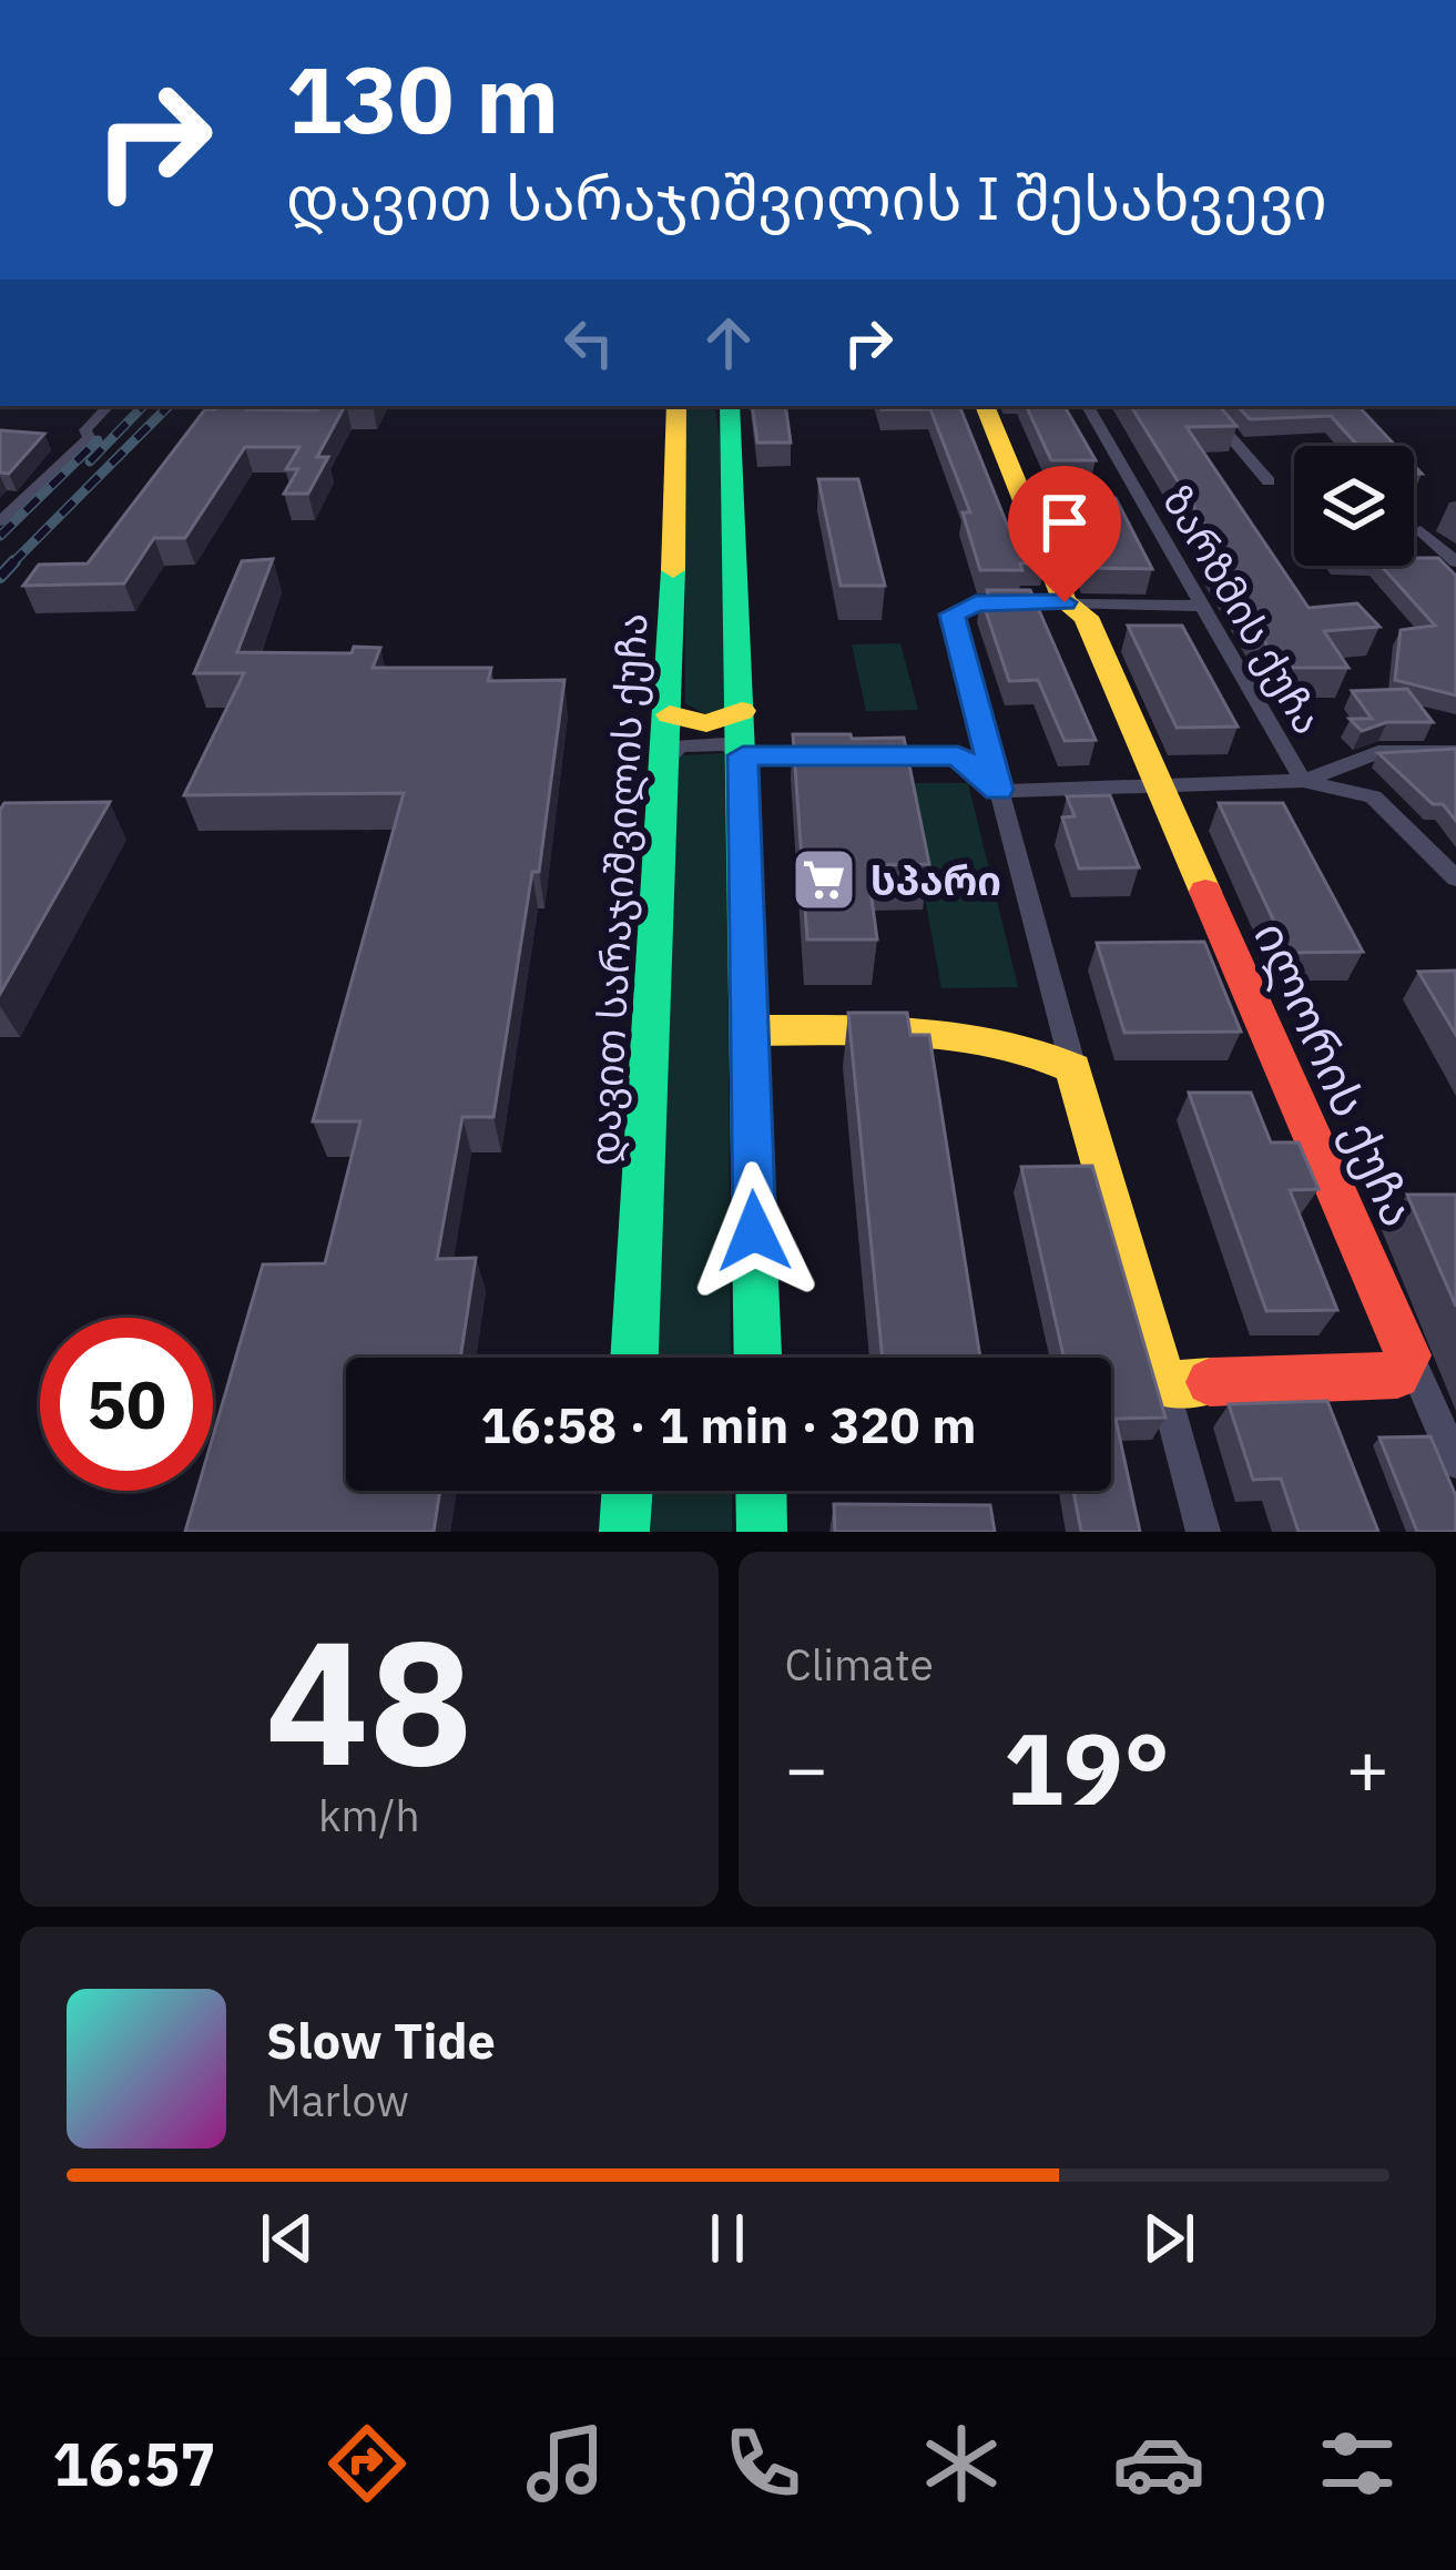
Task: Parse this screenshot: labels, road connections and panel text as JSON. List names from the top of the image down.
{
  "streets": {
    "main road": ["დავით სარაჯიშვილის ქუჩა", "ილორის ქუჩა"],
    "street": ["ზარზმის ქუჩა"]
  },
  "places": {
    "supermarket": ["სპარი"]
  },
  "page": {
    "turn": ["130 m", "დავით სარაჯიშვილის I შესახვევი"],
    "limit": "50",
    "trip": "16:58 · 1 min · 320 m",
    "tile": [
      ["48", "km/h"],
      "Climate"
    ],
    "heat": ["−", "19°", "+"],
    "song": ["Slow Tide", "Marlow"],
    "tabs": "16:57"
  }
}
